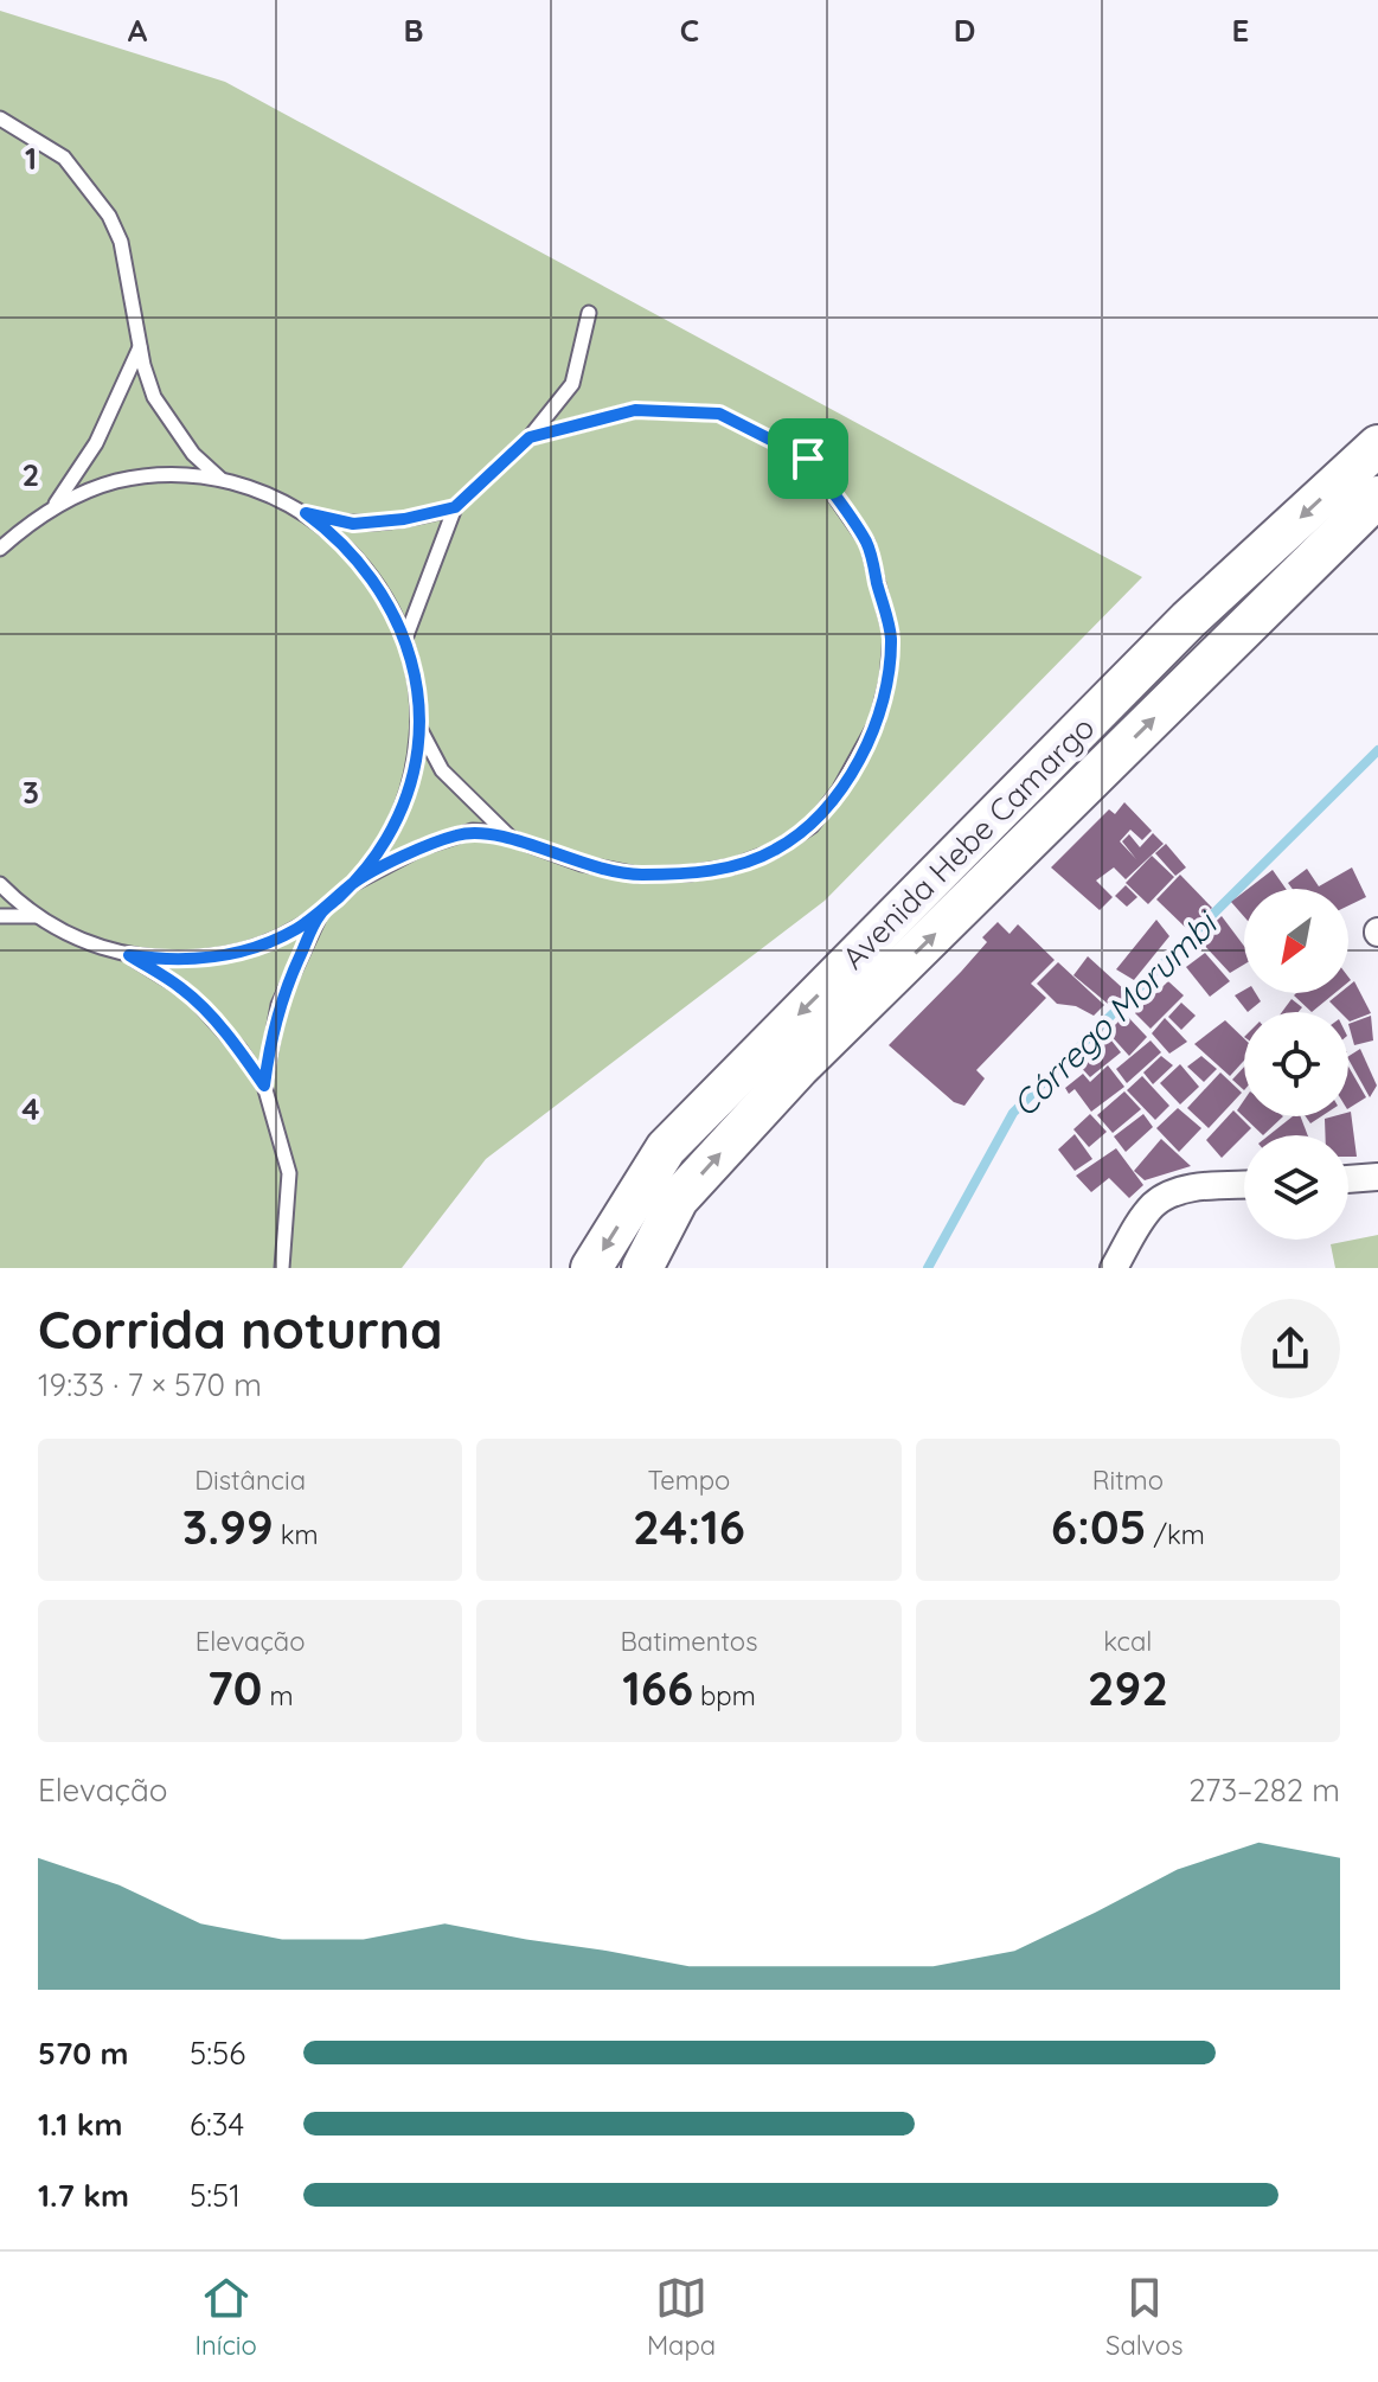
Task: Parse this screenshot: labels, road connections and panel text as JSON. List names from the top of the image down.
{
  "streets": {
    "main road": ["Avenida Hebe Camargo"]
  },
  "water": ["Córrego Morumbi"],
  "north": "bottom left",
  "page": {
    "heading": ["Corrida noturna", "19:33 · 7 × 570 m"],
    "stats": [
      ["Distância", "3.99 km"],
      ["Tempo", "24:16"],
      ["Ritmo", "6:05 /km"],
      ["Elevação", "70 m"],
      ["Batimentos", "166 bpm"],
      ["kcal", "292"]
    ],
    "chart": ["Elevação", "273–282 m"],
    "list": [
      {
        "name": "570 m",
        "note": "5:56"
      },
      {
        "name": "1.1 km",
        "note": "6:34"
      },
      {
        "name": "1.7 km",
        "note": "5:51"
      }
    ],
    "tabs": ["Início", "Mapa", "Salvos"]
  },
  "grid": {
    "columns": [
      "A",
      "B",
      "C",
      "D",
      "E"
    ],
    "rows": [
      "1",
      "2",
      "3",
      "4"
    ]
  }
}
